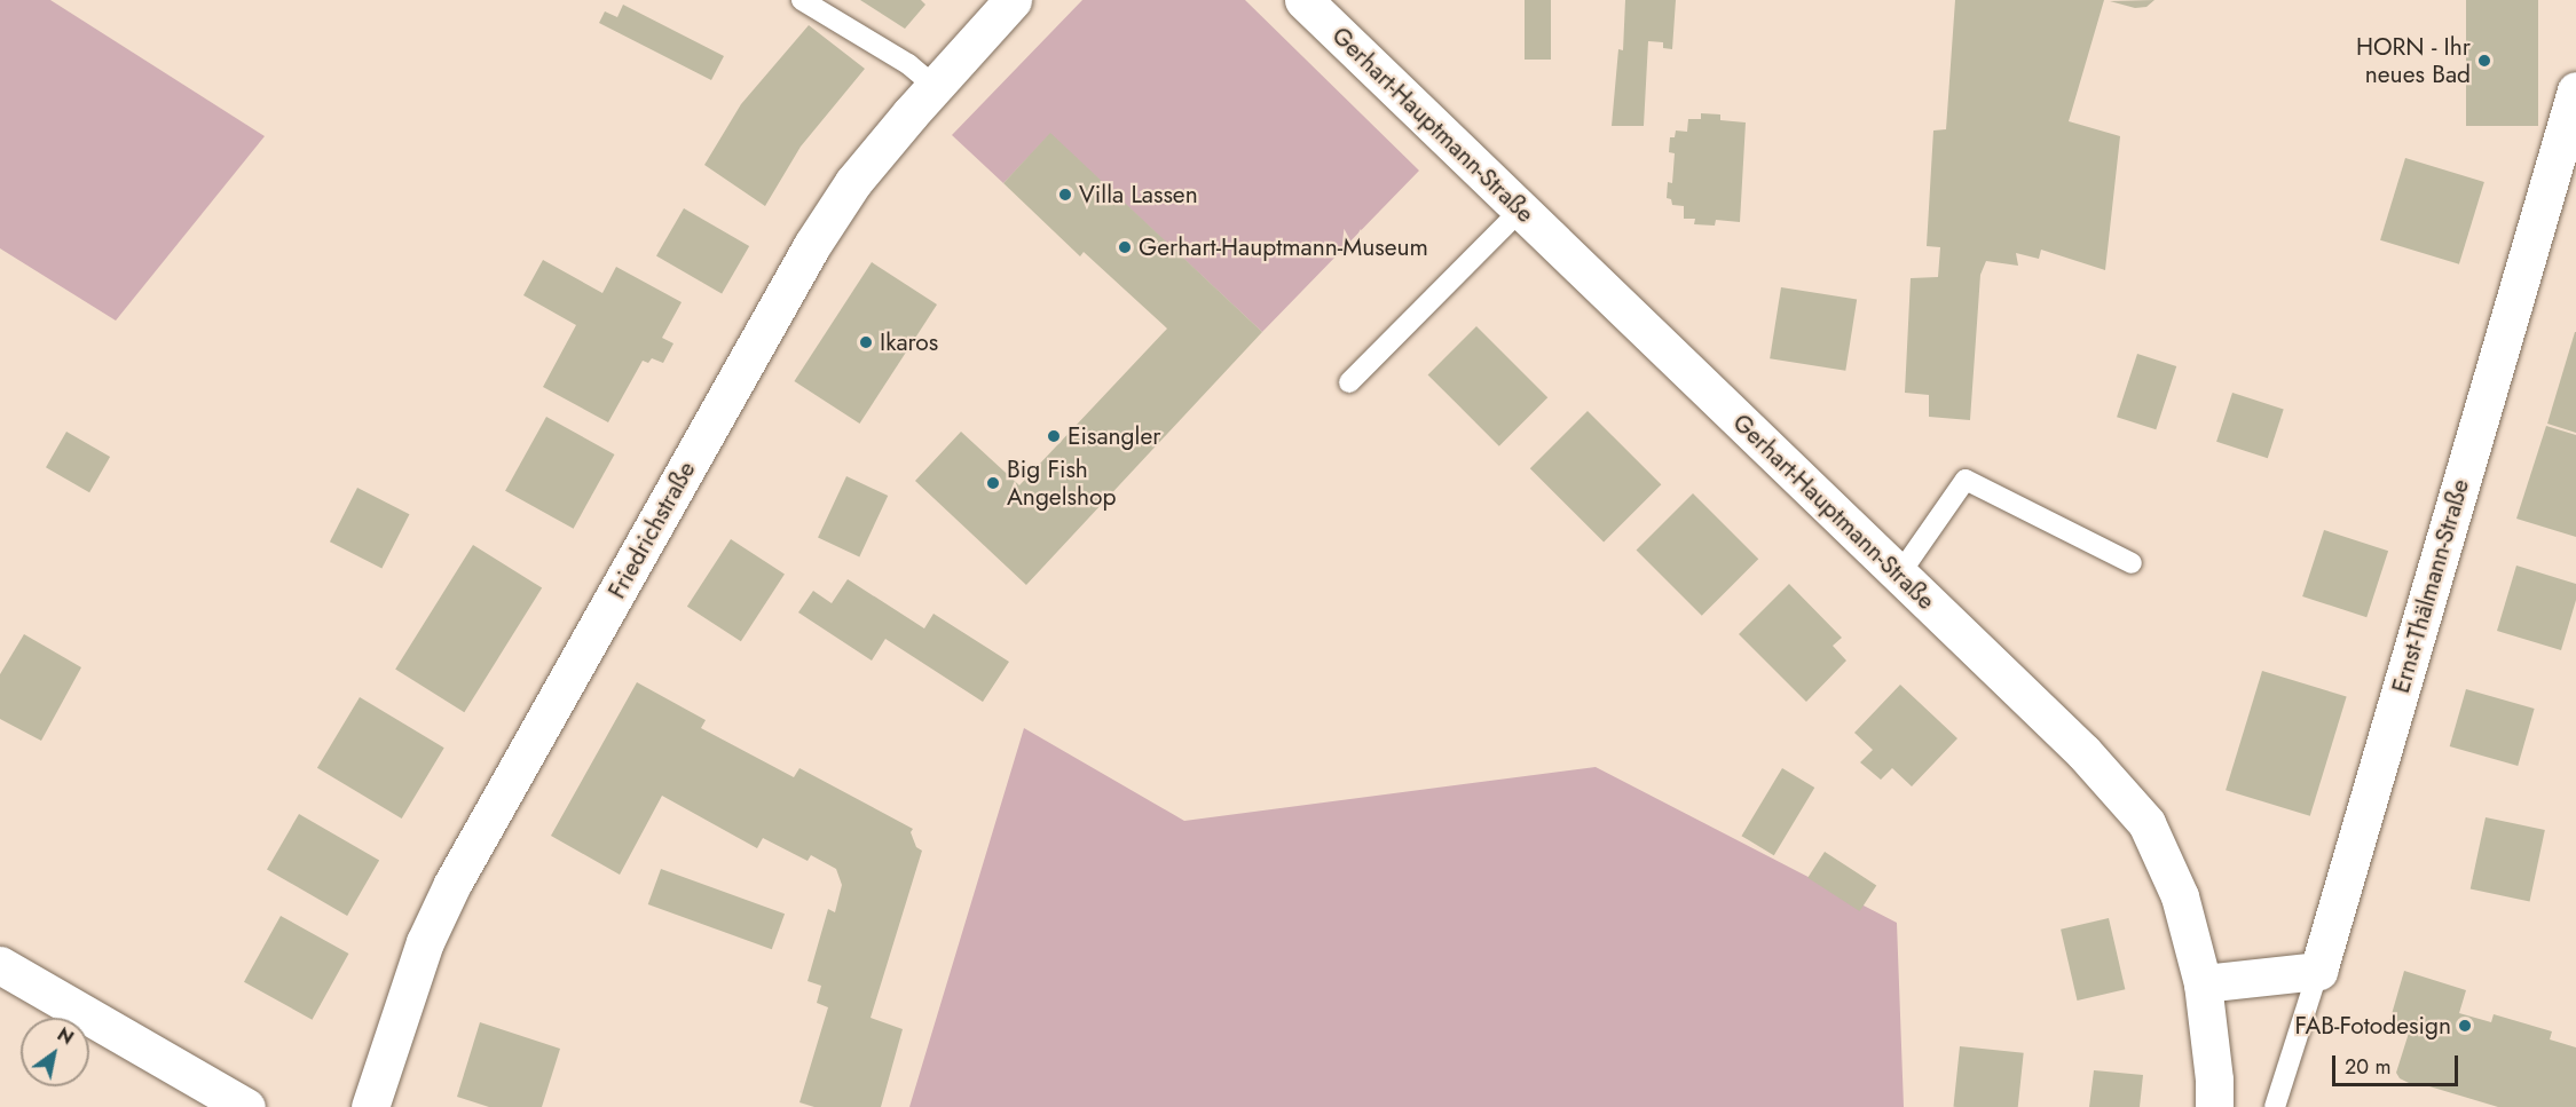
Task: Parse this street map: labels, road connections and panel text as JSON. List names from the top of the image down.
{
  "streets": {
    "street": ["Gerhart-Hauptmann-Straße", "Friedrichstraße", "Ernst-Thälmann-Straße"]
  },
  "places": [
    "HORN - Ihr neues Bad",
    "Villa Lassen",
    "Gerhart-Hauptmann-Museum",
    "Ikaros",
    "Eisangler",
    "Big Fish Angelshop",
    "FAB-Fotodesign"
  ],
  "scale_bar": "20 m",
  "north": "top right"
}
